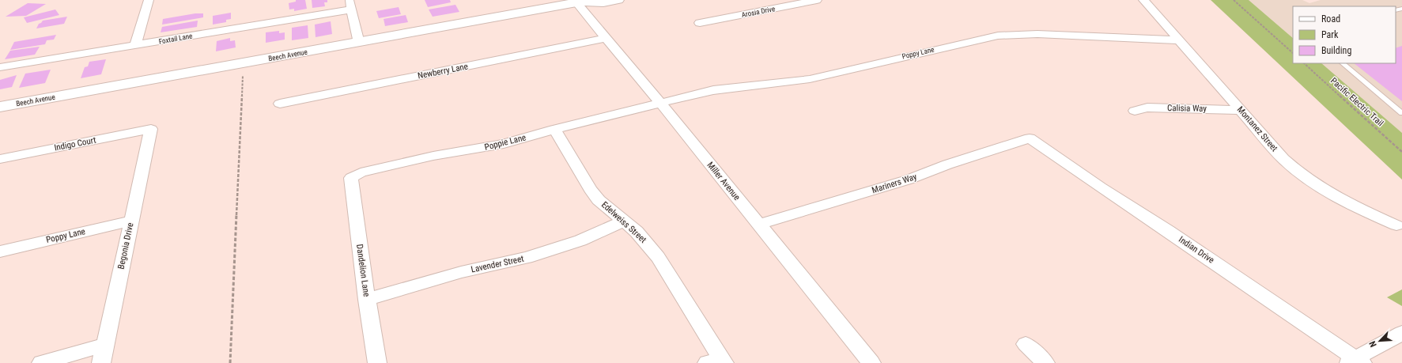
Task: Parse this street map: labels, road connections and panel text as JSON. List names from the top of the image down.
{
  "streets": {
    "street": [
      "Arosia Drive",
      "Foxtail Lane",
      "Poppy Lane",
      "Beech Avenue",
      "Newberry Lane",
      "Calisia Way",
      "Montanez Street",
      "Poppie Lane",
      "Indigo Court",
      "Miller Avenue",
      "Mariners Way",
      "Edelweiss Street",
      "Begonia Drive",
      "Indian Drive",
      "Lavender Street",
      "Dandelion Lane"
    ],
    "path": ["Pacific Electric Trail"]
  },
  "crossings": [
    ["Poppy Lane", "Montanez Street"],
    ["Poppy Lane", "Poppie Lane"],
    ["Poppy Lane", "Miller Avenue"],
    ["Poppy Lane", "Begonia Drive"],
    ["Beech Avenue", "Miller Avenue"],
    ["Newberry Lane", "Miller Avenue"],
    ["Calisia Way", "Montanez Street"],
    ["Poppie Lane", "Miller Avenue"],
    ["Poppie Lane", "Edelweiss Street"],
    ["Poppie Lane", "Dandelion Lane"],
    ["Indigo Court", "Begonia Drive"],
    ["Miller Avenue", "Mariners Way"],
    ["Mariners Way", "Indian Drive"],
    ["Edelweiss Street", "Lavender Street"],
    ["Lavender Street", "Dandelion Lane"]
  ],
  "legend": ["Road", "Park", "Building"],
  "north": "bottom left"
}
